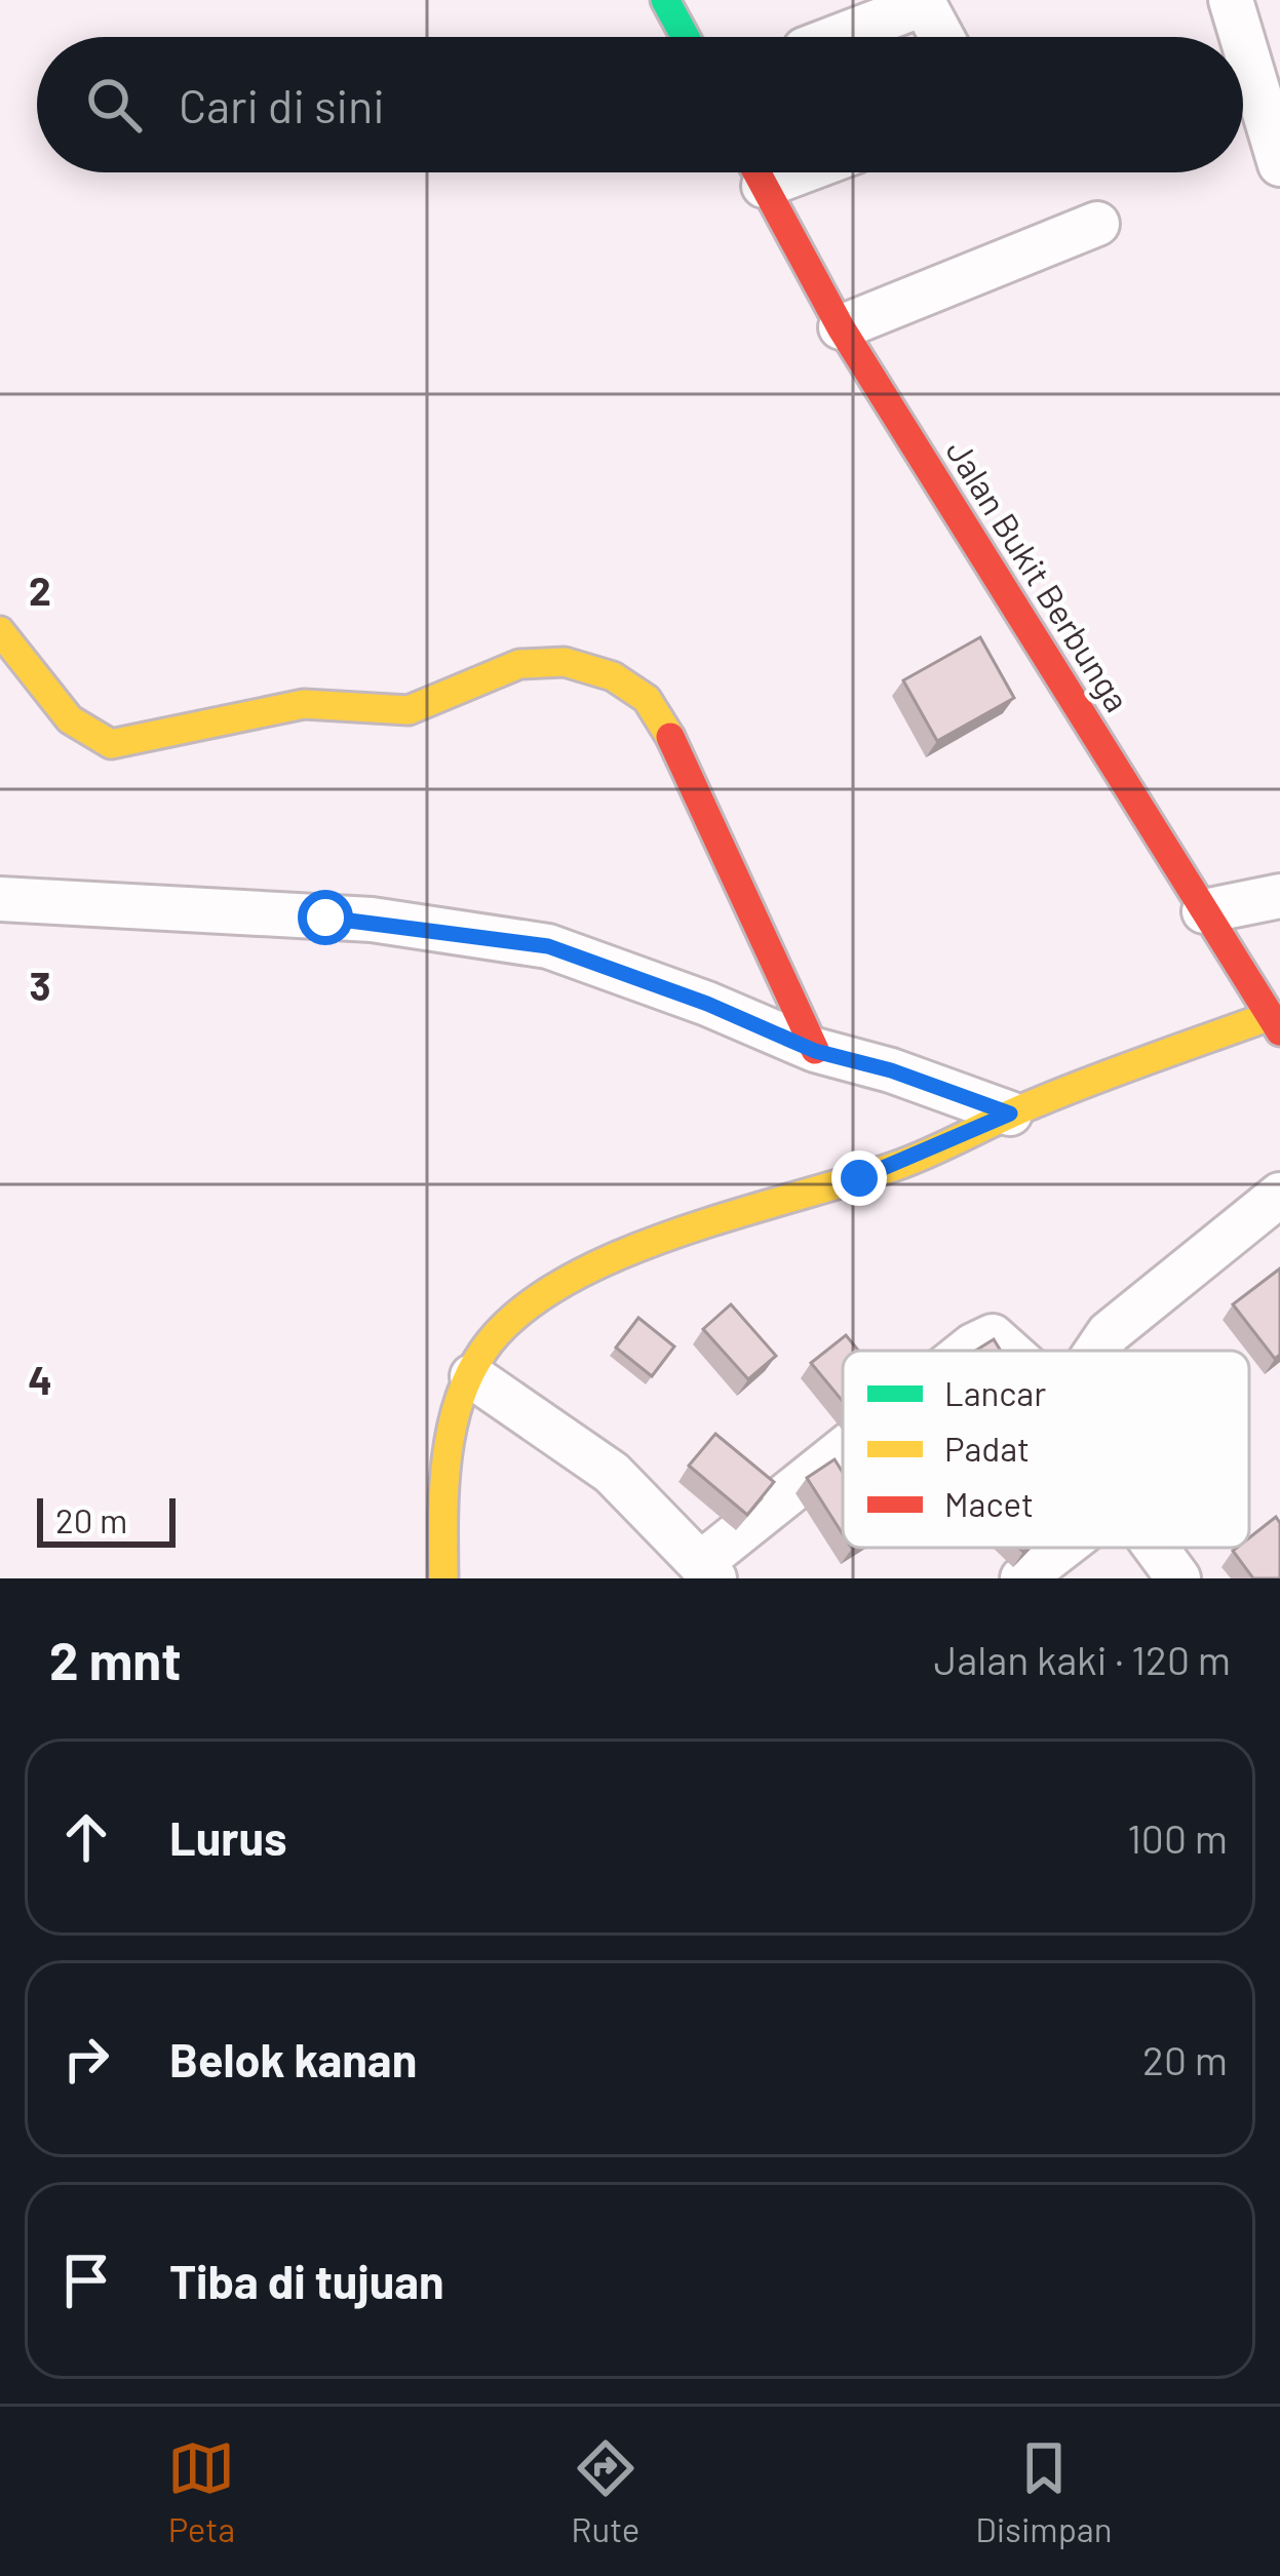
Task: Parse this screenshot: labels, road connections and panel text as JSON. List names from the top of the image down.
{
  "streets": {
    "street": ["Jalan Bukit Berbunga"]
  },
  "legend": ["Lancar", "Padat", "Macet"],
  "scale_bar": "20 m",
  "page": {
    "search": "Cari di sini",
    "scale": "20 m",
    "heading": ["2 mnt", "Jalan kaki · 120 m"],
    "list": [
      ["Lurus", "100 m"],
      ["Belok kanan", "20 m"],
      "Tiba di tujuan"
    ],
    "nav": ["Peta", "Rute", "Disimpan"]
  },
  "grid": {
    "rows": ["2", "3", "4"]
  }
}
